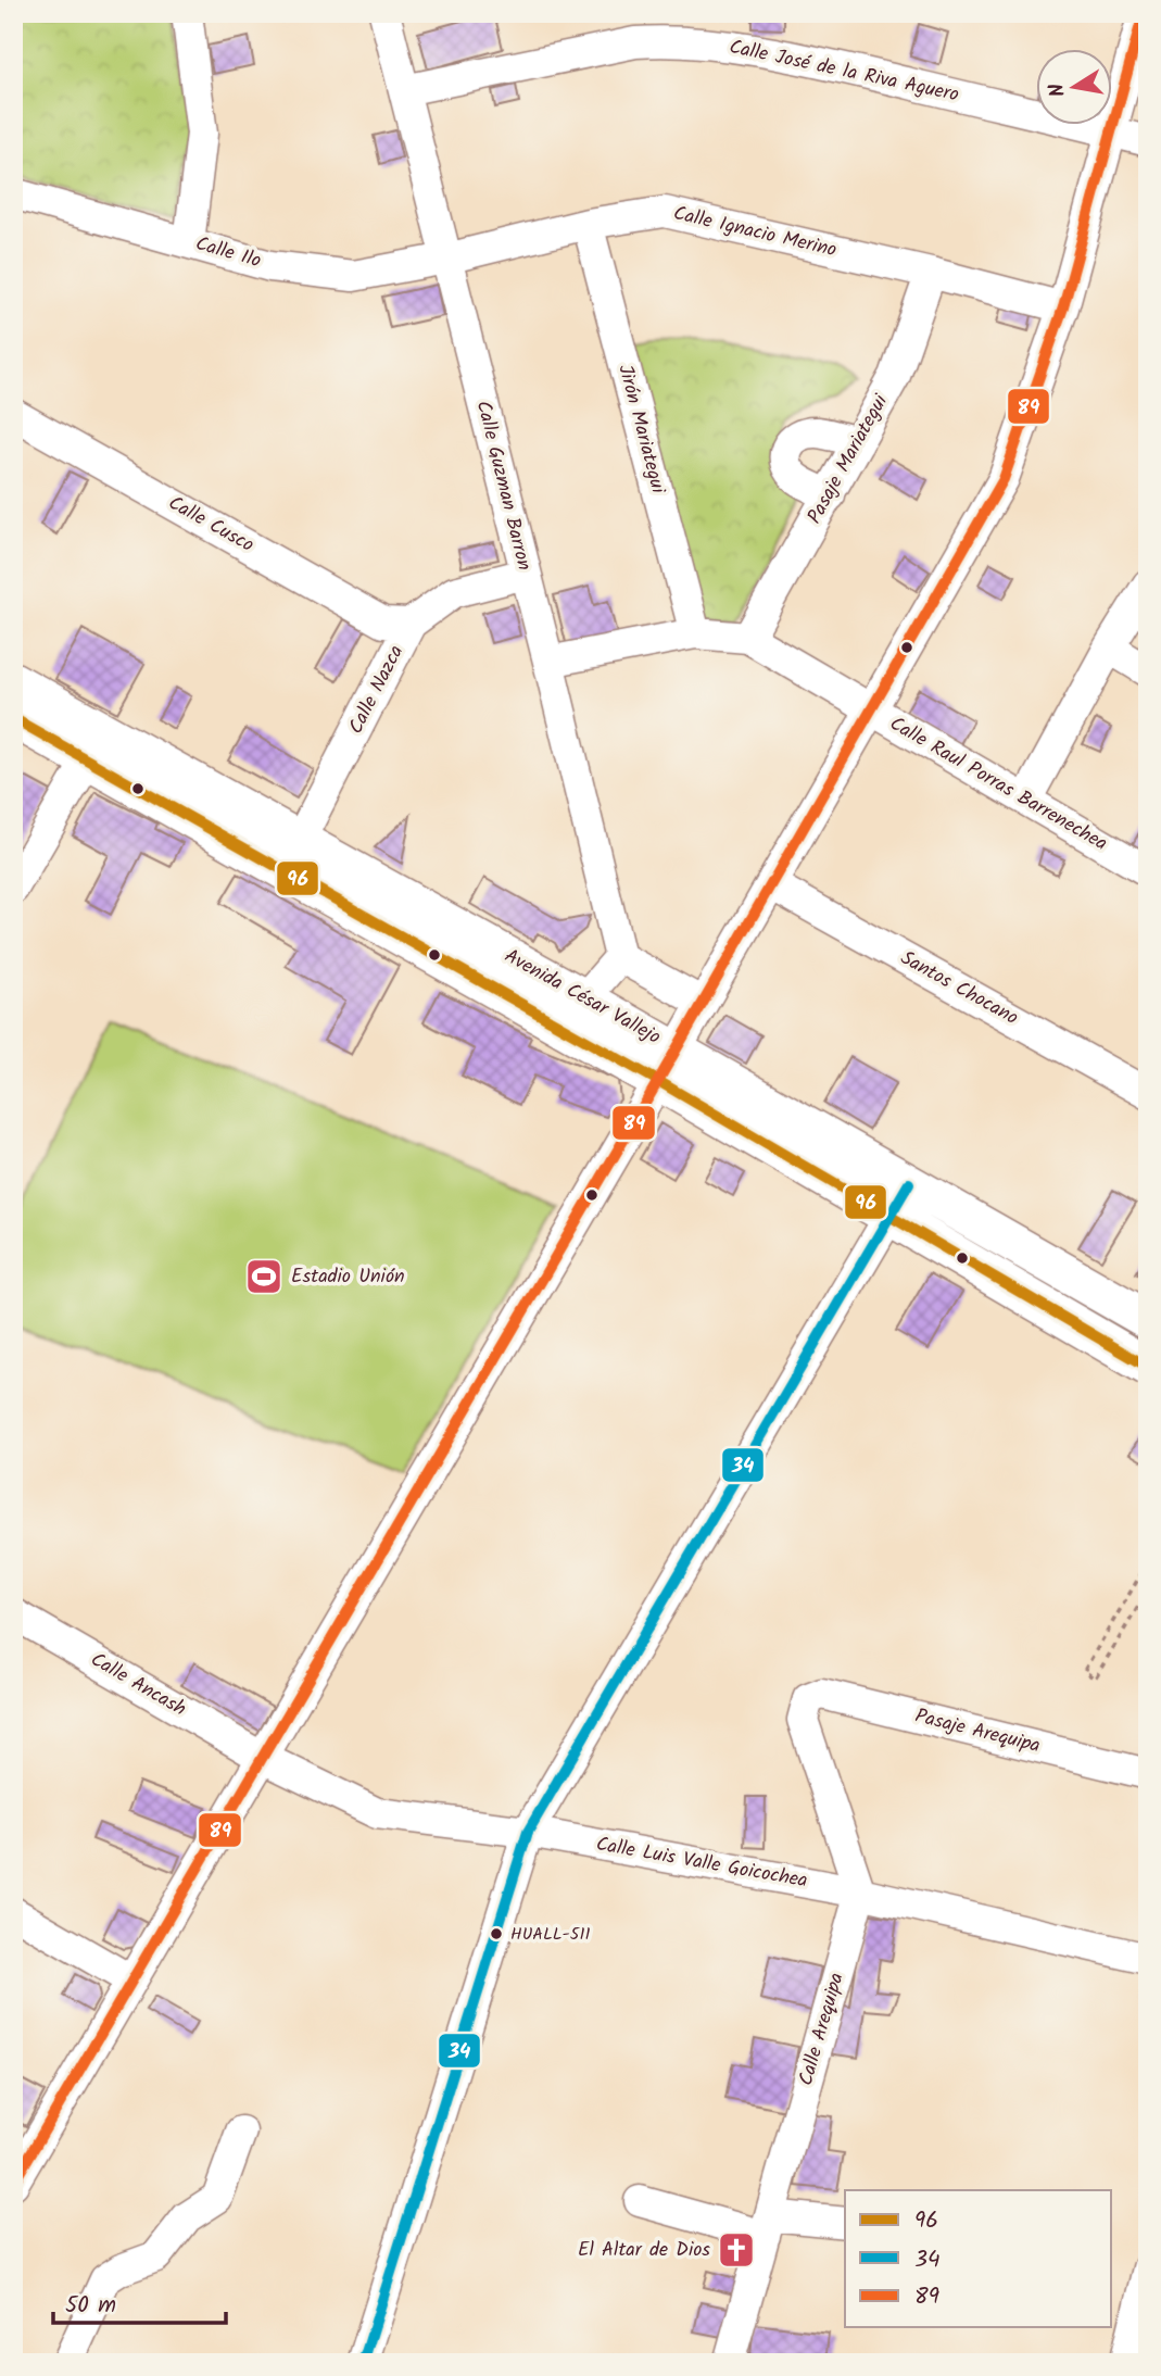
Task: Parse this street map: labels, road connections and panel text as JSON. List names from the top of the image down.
{
  "streets": {
    "main road": ["Avenida César Vallejo"],
    "street": [
      "Calle José de la Riva Aguero",
      "Calle Ignacio Merino",
      "Calle Ilo",
      "Jirón Mariategui",
      "Pasaje Mariategui",
      "Calle Guzman Barron",
      "Calle Cusco",
      "Calle Nazca",
      "Calle Raul Porras Barrenechea",
      "Santos Chocano",
      "Calle Ancash",
      "Pasaje Arequipa",
      "Calle Luis Valle Goicochea",
      "Calle Arequipa"
    ]
  },
  "crossings": [
    ["Calle José de la Riva Aguero", "Calle Guzman Barron"],
    ["Calle Ignacio Merino", "Calle Ilo"],
    ["Calle Ignacio Merino", "Jirón Mariategui"],
    ["Calle Ignacio Merino", "Pasaje Mariategui"],
    ["Calle Ignacio Merino", "Calle Guzman Barron"],
    ["Calle Ilo", "Calle Guzman Barron"],
    ["Jirón Mariategui", "Calle Raul Porras Barrenechea"],
    ["Pasaje Mariategui", "Calle Raul Porras Barrenechea"],
    ["Calle Guzman Barron", "Calle Nazca"],
    ["Calle Guzman Barron", "Calle Raul Porras Barrenechea"],
    ["Calle Cusco", "Calle Nazca"],
    ["Calle Nazca", "Avenida César Vallejo"],
    ["Calle Ancash", "Calle Luis Valle Goicochea"],
    ["Pasaje Arequipa", "Calle Luis Valle Goicochea"],
    ["Pasaje Arequipa", "Calle Arequipa"],
    ["Calle Luis Valle Goicochea", "Calle Arequipa"]
  ],
  "places": {
    "sports": ["Estadio Unión"],
    "other": ["HUALL-511"],
    "church": ["El Altar de Dios"]
  },
  "lines": ["transit line 89", "transit line 96", "transit line 34"],
  "legend": ["96", "34", "89"],
  "scale_bar": "50 m",
  "north": "left"
}
